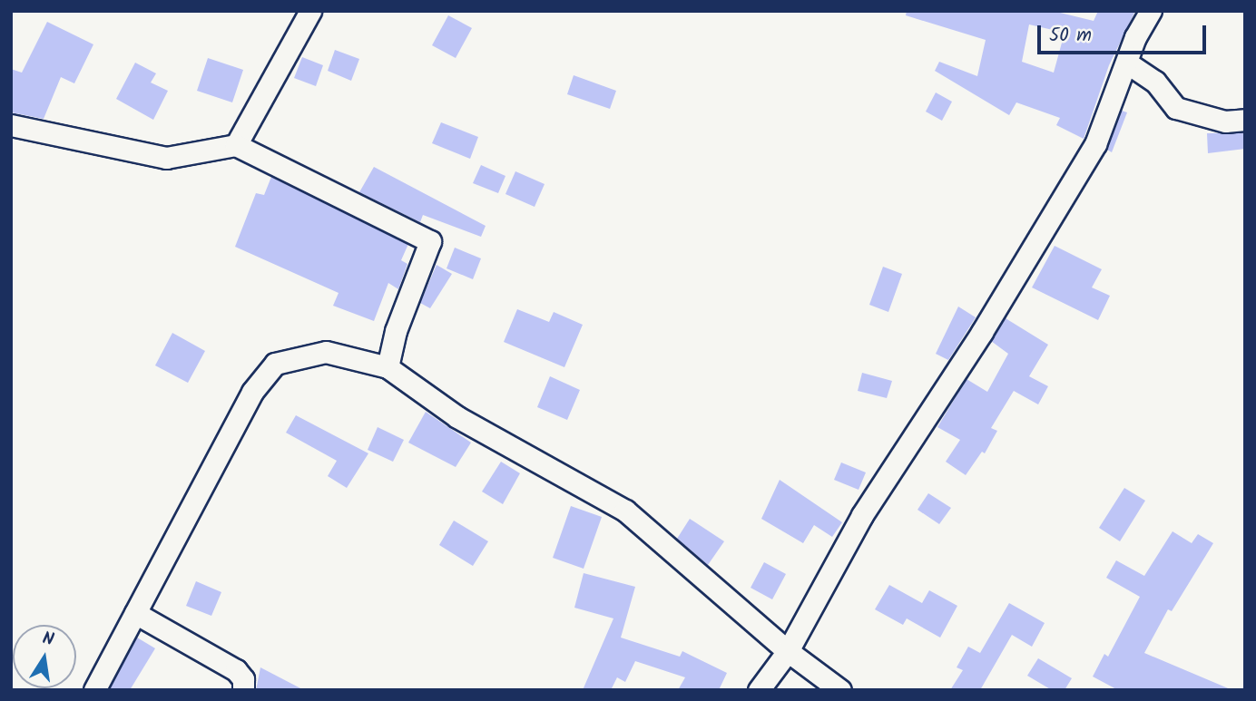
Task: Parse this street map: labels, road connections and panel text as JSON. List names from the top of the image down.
{
  "scale_bar": "50 m",
  "north": "top"
}
